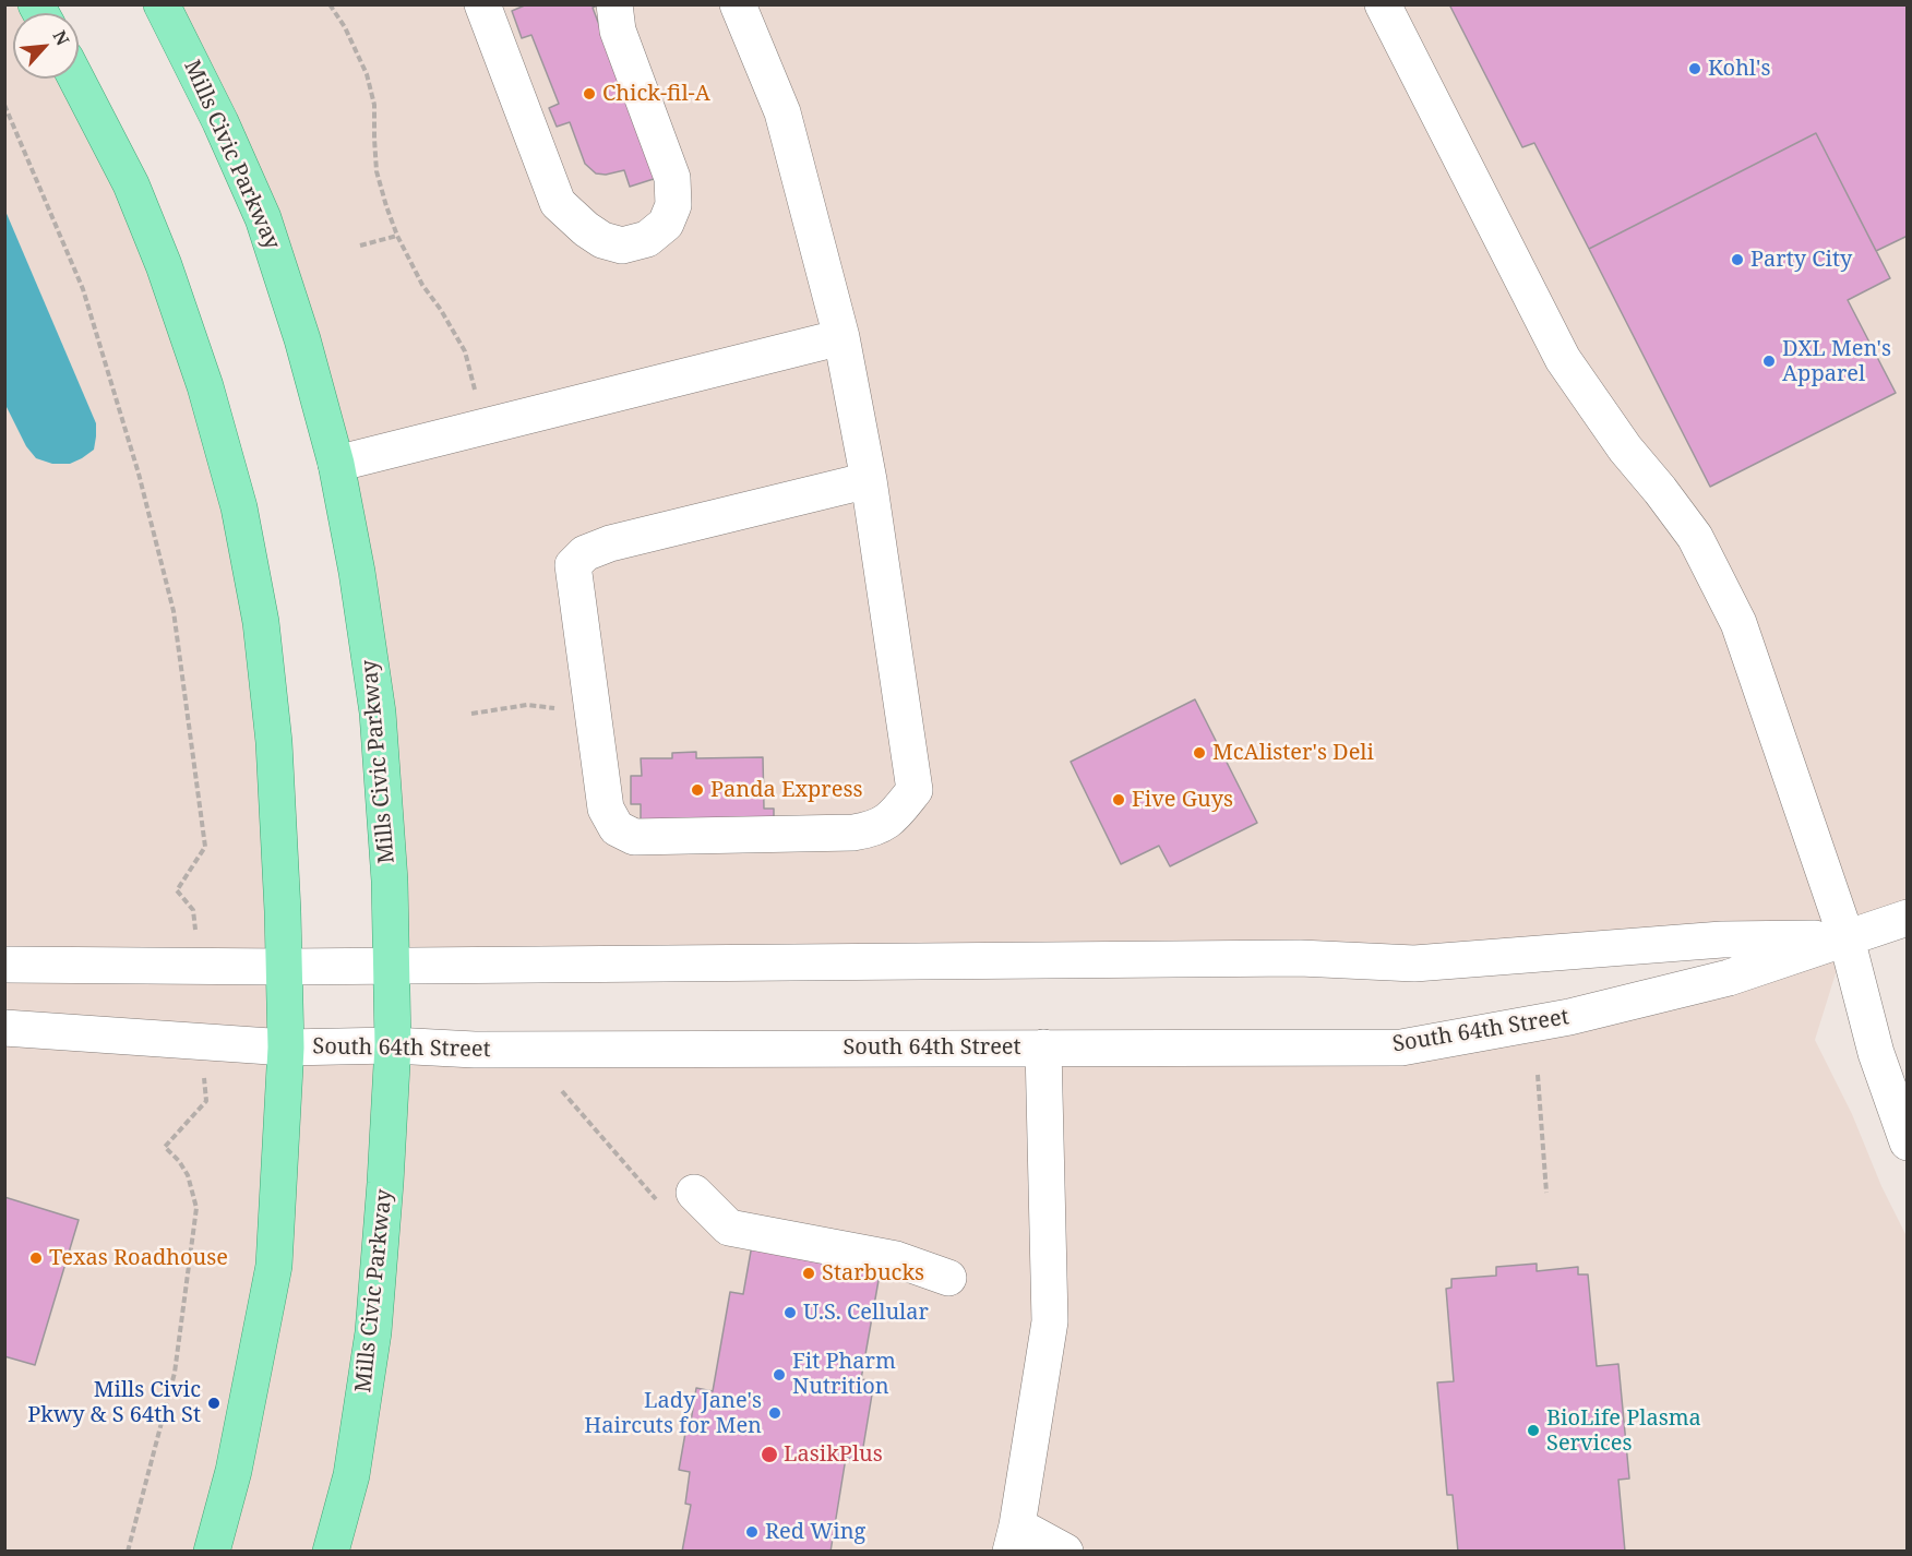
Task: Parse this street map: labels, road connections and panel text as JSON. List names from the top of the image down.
{
  "streets": {
    "main road": ["Mills Civic Parkway"],
    "street": ["South 64th Street"]
  },
  "crossings": [
    ["Mills Civic Parkway", "South 64th Street"]
  ],
  "places": [
    "Kohl's",
    "Chick-fil-A",
    "Party City",
    "DXL Men's Apparel",
    "McAlister's Deli",
    "Panda Express",
    "Five Guys",
    "Texas Roadhouse",
    "Starbucks",
    "U.S. Cellular",
    "Fit Pharm Nutrition",
    "Mills Civic Pkwy & S 64th St",
    "Lady Jane's Haircuts for Men",
    "BioLife Plasma Services",
    "LasikPlus",
    "Red Wing"
  ],
  "north": "top right"
}
